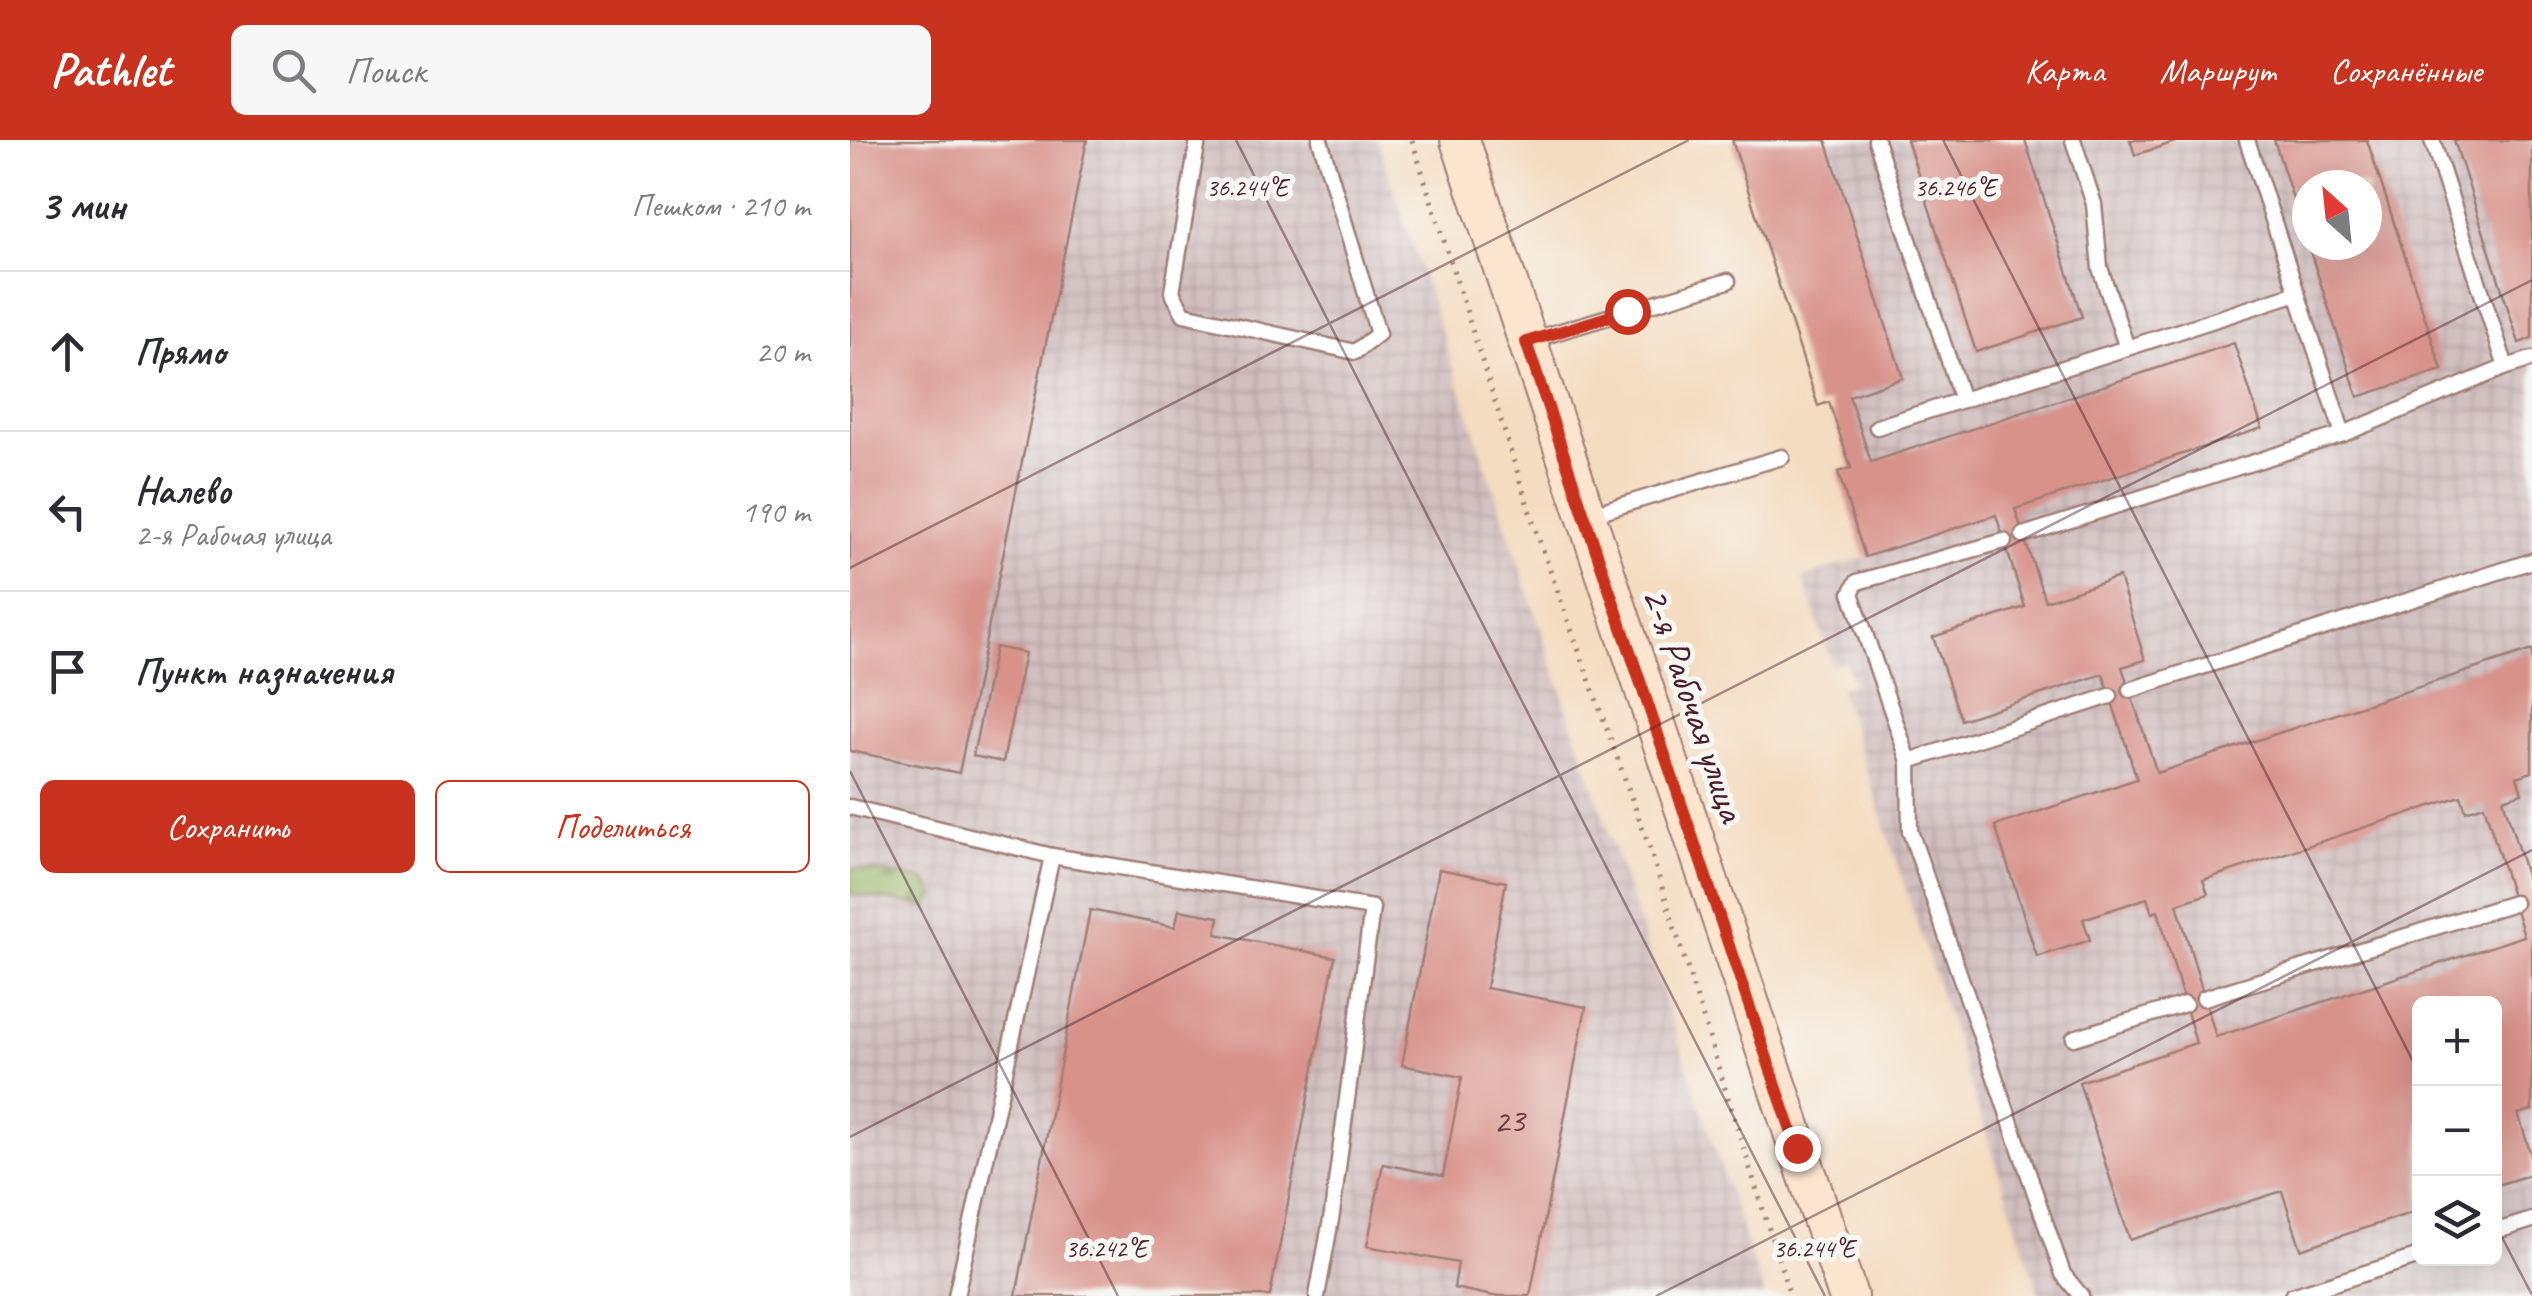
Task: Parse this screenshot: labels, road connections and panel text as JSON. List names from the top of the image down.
{
  "streets": {
    "main road": ["2-я Рабочая улица"]
  },
  "house_numbers": ["23"],
  "north": "top left",
  "page": {
    "header": "Pathlet",
    "search": "Поиск",
    "nav": ["Карта", "Маршрут", "Сохранённые"],
    "heading": ["3 мин", "Пешком · 210 m"],
    "list": [
      ["Прямо", "20 m"],
      ["Налево", "2-я Рабочая улица", "190 m"],
      "Пункт назначения"
    ],
    "buttons": ["Сохранить", "Поделиться"],
    "map_buttons": ["+", "−"]
  },
  "coordinates": ["36.244°E", "36.246°E", "36.242°E"]
}
